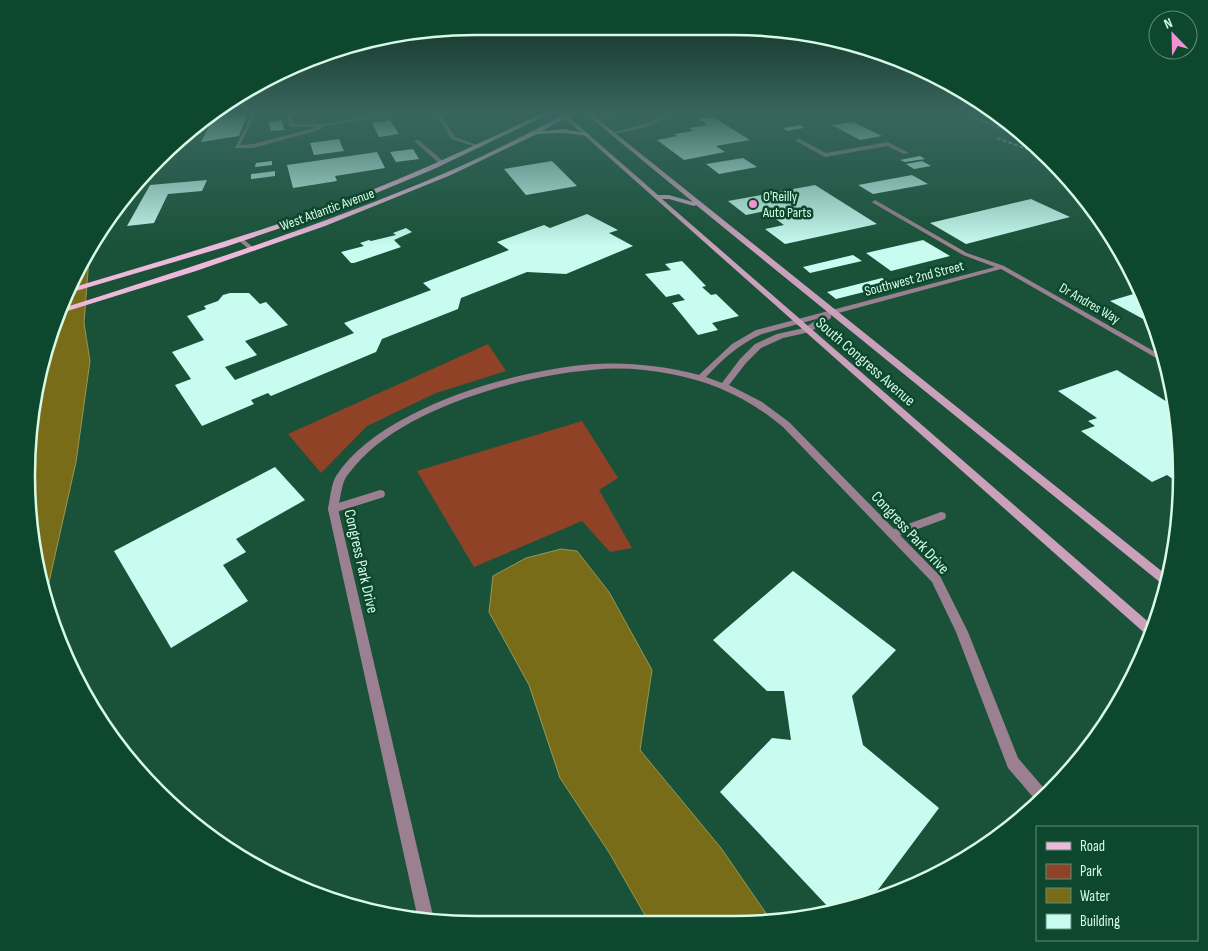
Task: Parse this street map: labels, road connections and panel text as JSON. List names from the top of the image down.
{
  "streets": {
    "main road": ["West Atlantic Avenue", "South Congress Avenue"],
    "street": ["Southwest 2nd Street", "Dr Andres Way", "Congress Park Drive"]
  },
  "crossings": [
    ["Southwest 2nd Street", "Dr Andres Way"],
    ["Southwest 2nd Street", "South Congress Avenue"]
  ],
  "places": ["O'Reilly Auto Parts"],
  "legend": [
    "Road",
    "Park",
    "Water",
    "Building"
  ],
  "north": "top left"
}
